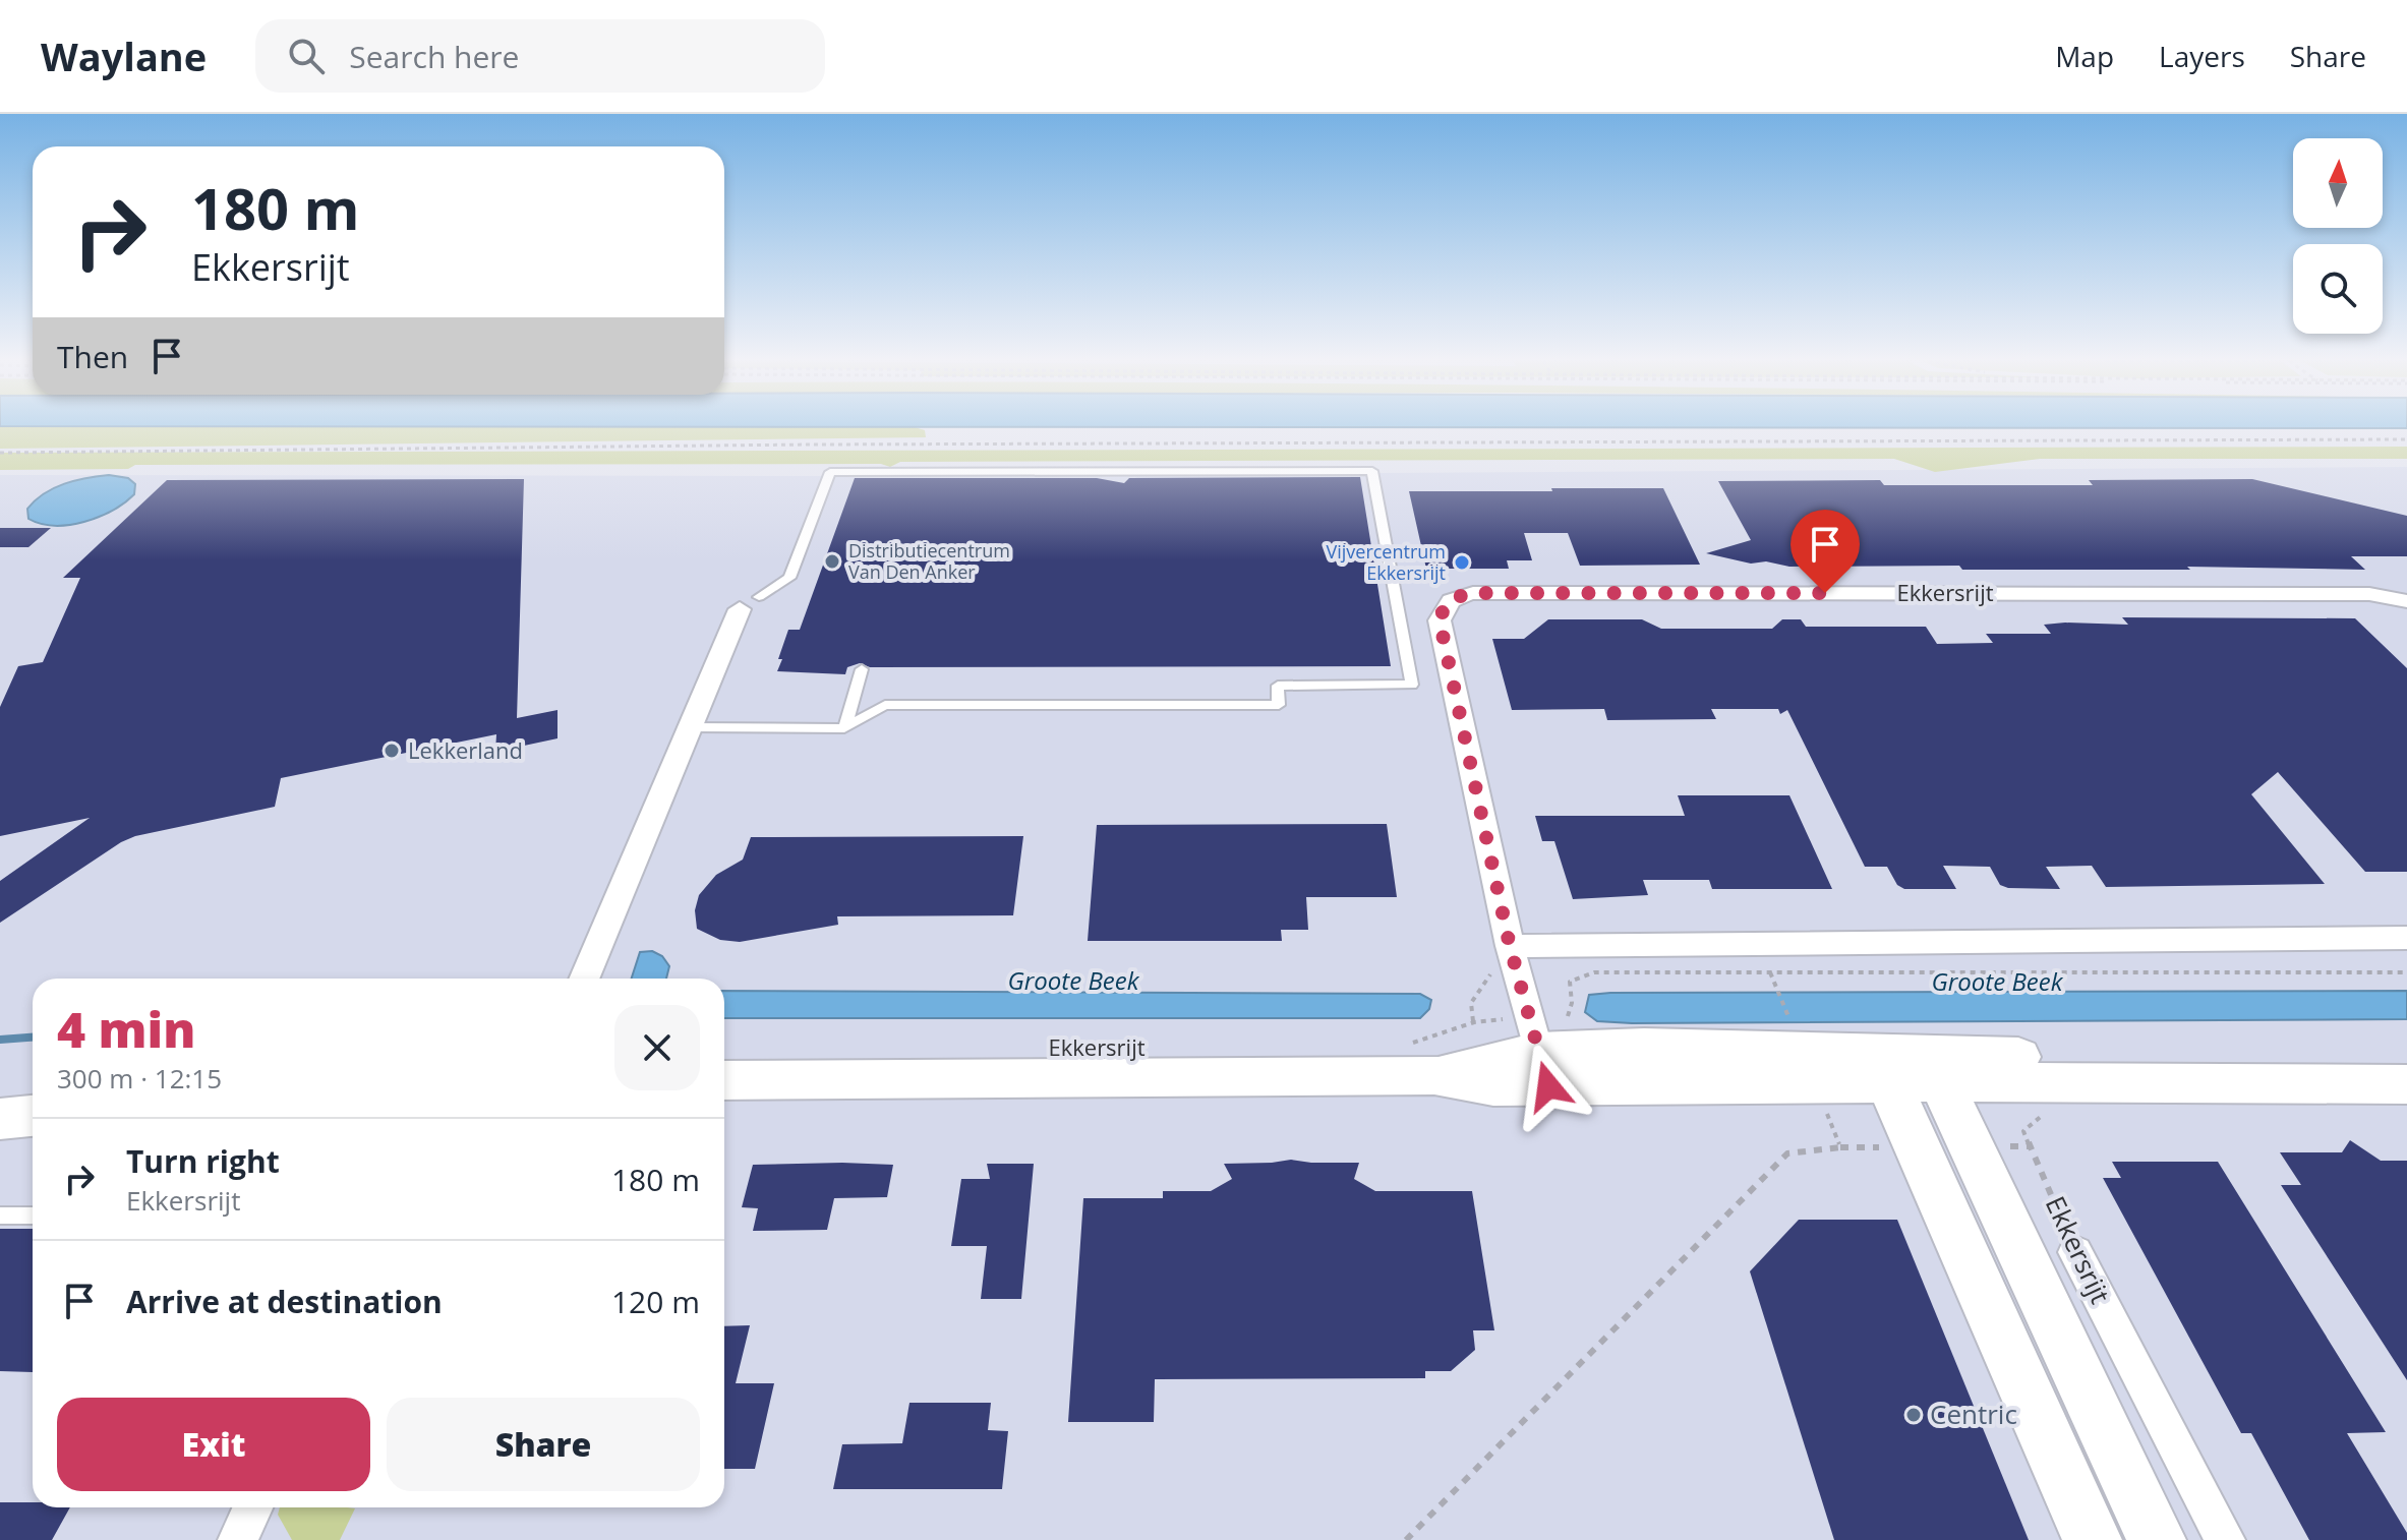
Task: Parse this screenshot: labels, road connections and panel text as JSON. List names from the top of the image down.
{
  "streets": {
    "main road": ["Ekkersrijt"]
  },
  "water": ["Groote Beek"],
  "places": [
    "Distributiecentrum Van Den Anker",
    "Vijvercentrum Ekkersrijt",
    "Lekkerland",
    "Centric"
  ],
  "north": "top",
  "page": {
    "header": "Waylane",
    "search": "Search here",
    "nav": ["Map", "Layers", "Share"],
    "turn": ["180 m", "Ekkersrijt"],
    "then": "Then",
    "heading": ["4 min", "300 m · 12:15"],
    "list": [
      {
        "name": "Turn right",
        "note": "Ekkersrijt",
        "value": "180 m"
      },
      {
        "name": "Arrive at destination",
        "value": "120 m"
      }
    ],
    "buttons": ["Exit", "Share"]
  }
}
